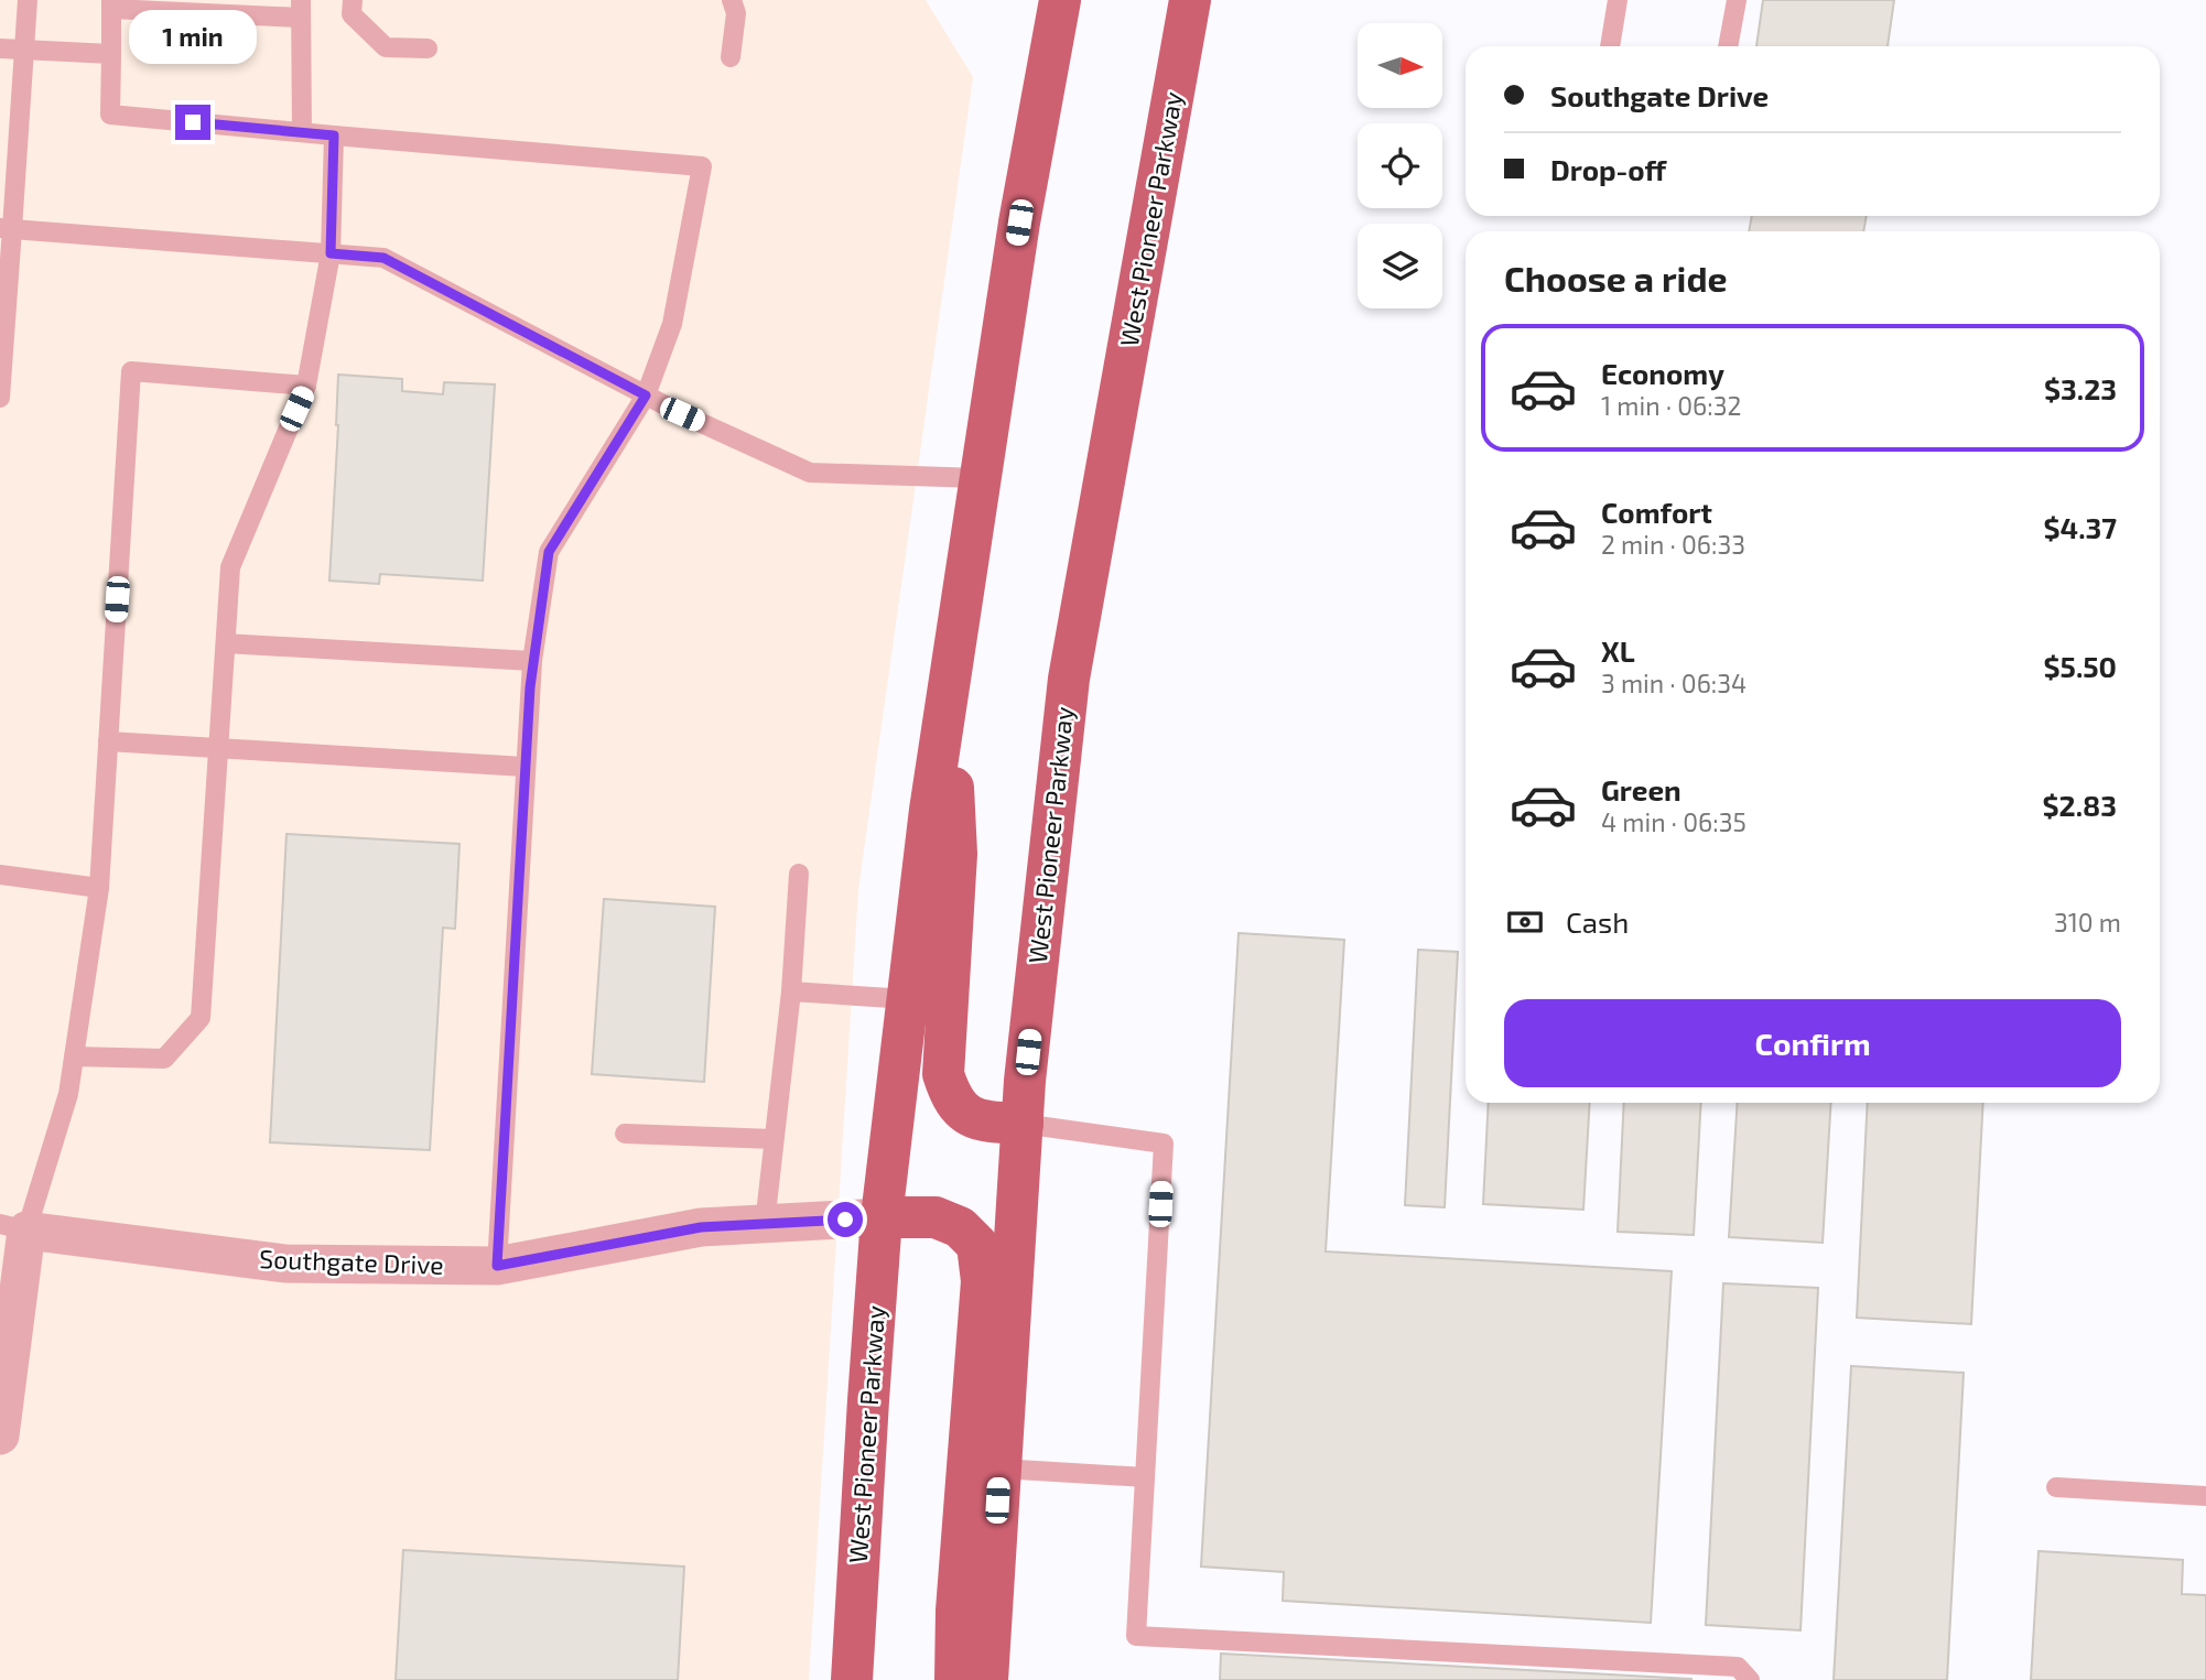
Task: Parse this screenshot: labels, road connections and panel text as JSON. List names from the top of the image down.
{
  "streets": {
    "main road": ["West Pioneer Parkway"],
    "street": ["Southgate Drive"]
  },
  "crossings": [
    ["West Pioneer Parkway", "Southgate Drive"]
  ],
  "north": "right",
  "page": {
    "bubble": "1 min",
    "banner": ["Southgate Drive", "Drop-off"],
    "heading": "Choose a ride",
    "list": [
      {
        "name": "Economy",
        "note": "1 min · 06:32",
        "value": "$3.23"
      },
      {
        "name": "Comfort",
        "note": "2 min · 06:33",
        "value": "$4.37"
      },
      {
        "name": "XL",
        "note": "3 min · 06:34",
        "value": "$5.50"
      },
      {
        "name": "Green",
        "note": "4 min · 06:35",
        "value": "$2.83"
      }
    ],
    "pay": ["Cash", "310 m"],
    "buttons": "Confirm"
  }
}
